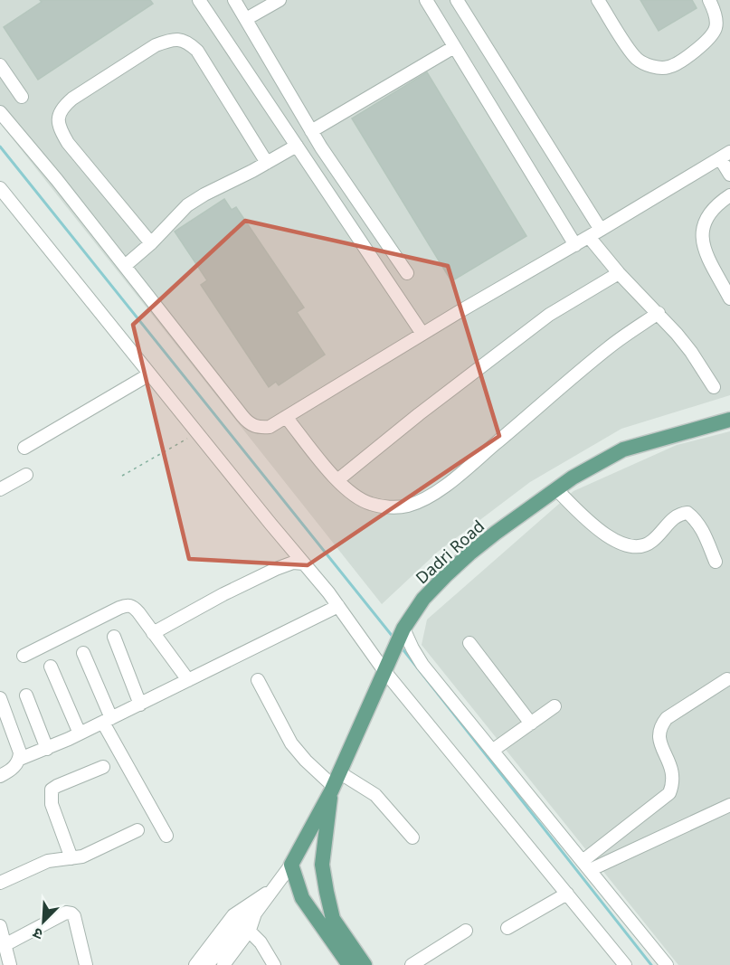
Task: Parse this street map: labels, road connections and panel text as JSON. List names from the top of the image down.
{
  "streets": {
    "main road": ["Dadri Road"]
  },
  "north": "bottom left"
}
